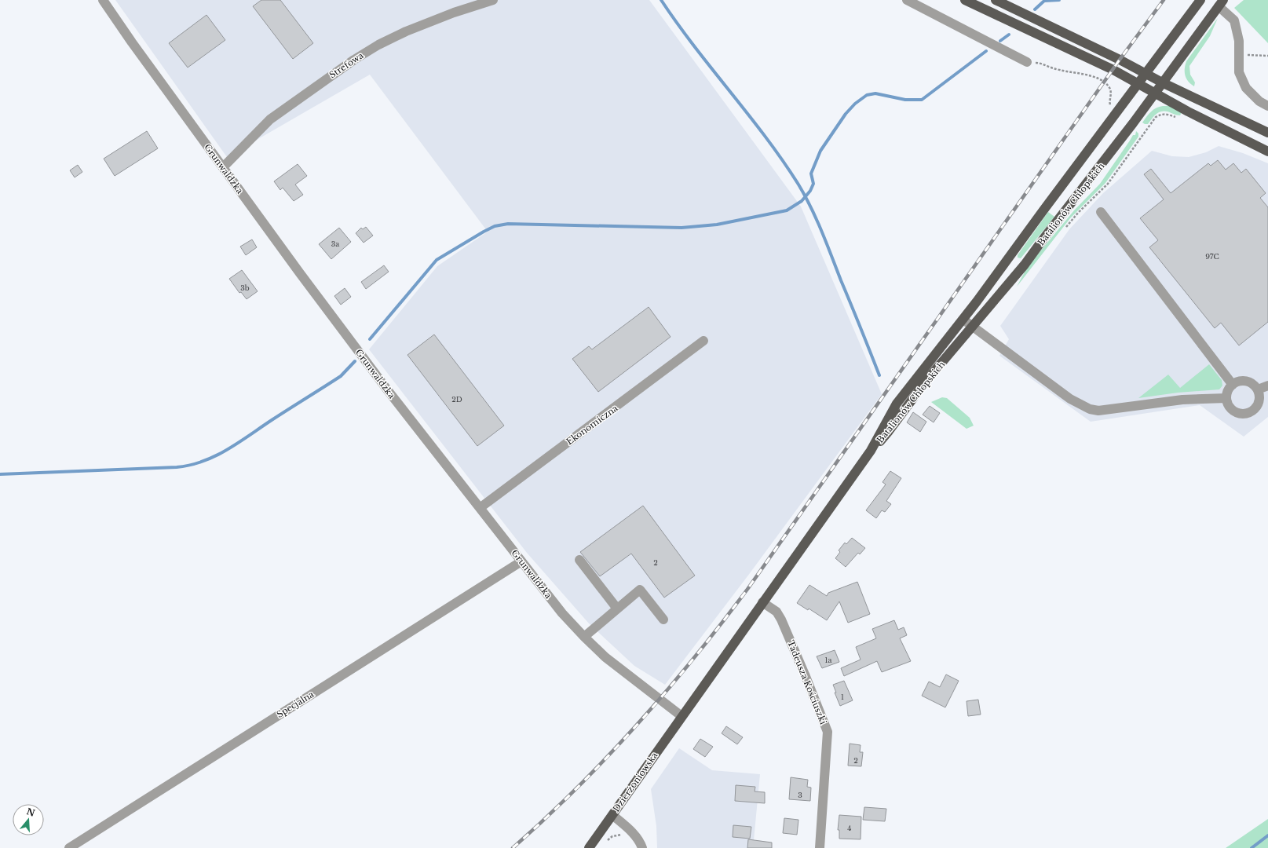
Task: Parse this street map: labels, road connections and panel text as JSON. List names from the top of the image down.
{
  "streets": {
    "main road": ["Batalionów Chłopskich", "Dzierżoniowska"],
    "street": [
      "Strefowa",
      "Grunwaldzka",
      "Ekonomiczna",
      "Tadeusza Kościuszki",
      "Specjalna"
    ]
  },
  "crossings": [
    ["Strefowa", "Grunwaldzka"],
    ["Grunwaldzka", "Ekonomiczna"],
    ["Grunwaldzka", "Specjalna"],
    ["Grunwaldzka", "Dzierżoniowska"],
    ["Batalionów Chłopskich", "Dzierżoniowska"],
    ["Tadeusza Kościuszki", "Dzierżoniowska"]
  ],
  "house_numbers": [
    "3a",
    "97C",
    "3b",
    "2D",
    "2",
    "1a",
    "1",
    "2",
    "3",
    "4"
  ],
  "north": "top"
}
